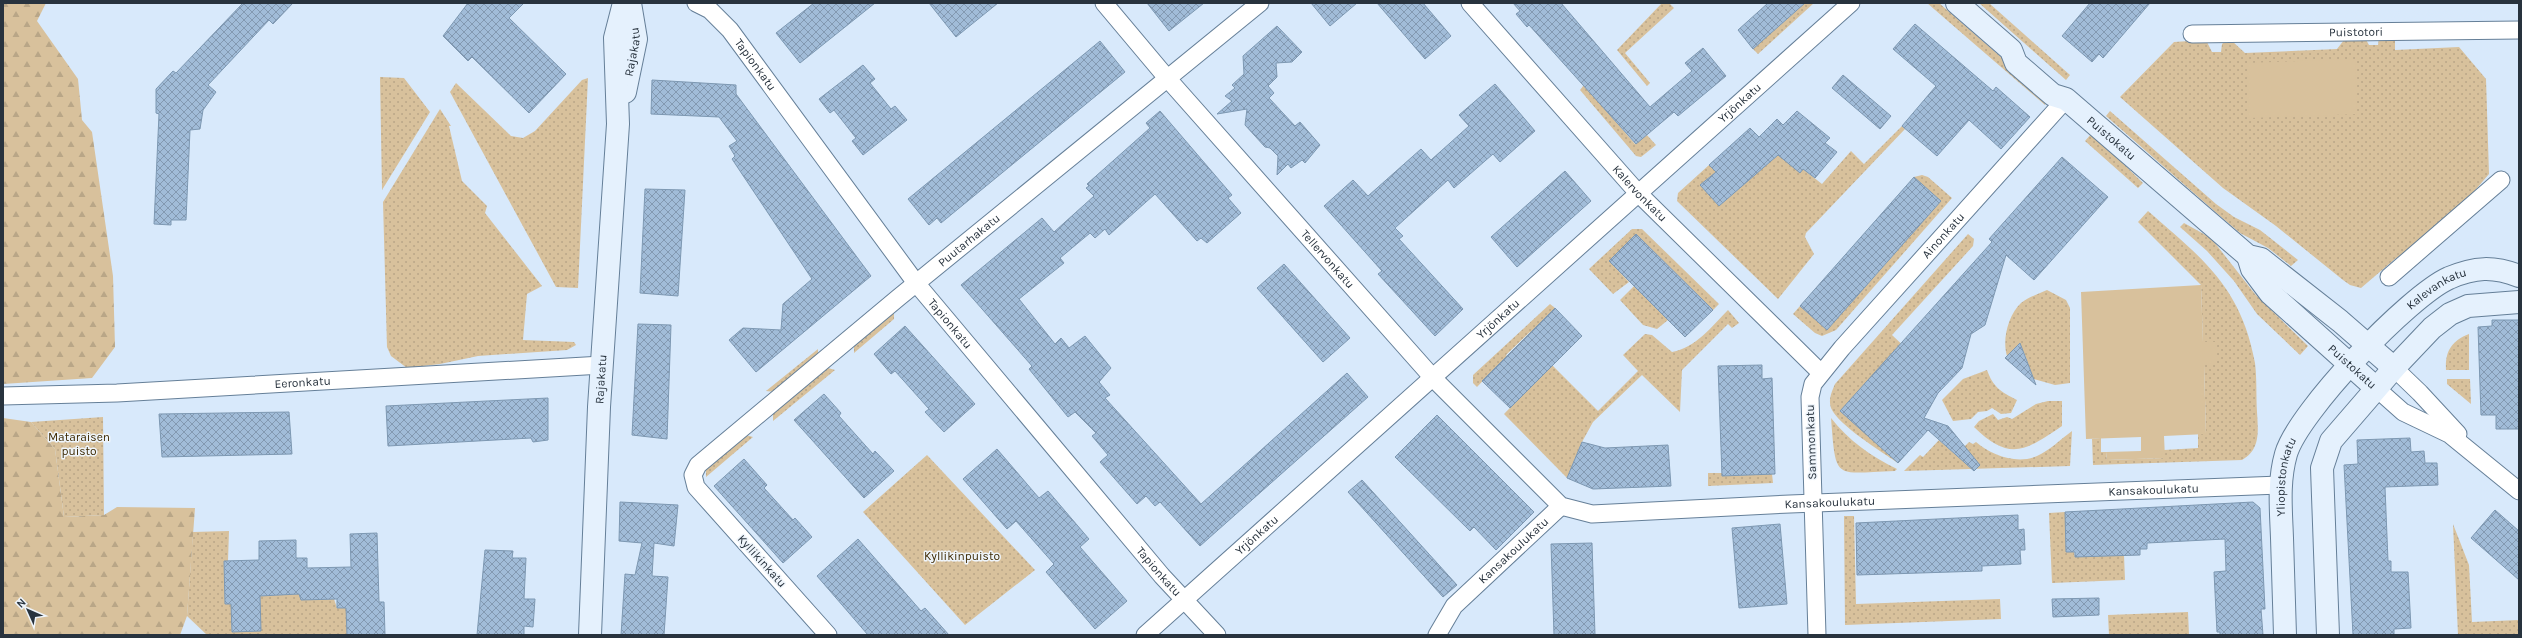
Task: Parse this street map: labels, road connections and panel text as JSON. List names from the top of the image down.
{
  "streets": {
    "main road": [
      "Rajakatu",
      "Puistokatu",
      "Kalevankatu",
      "Yliopistonkatu"
    ],
    "street": [
      "Puistotori",
      "Tapionkatu",
      "Yrjönkatu",
      "Kalervonkatu",
      "Ainonkatu",
      "Puutarhakatu",
      "Tellervonkatu",
      "Eeronkatu",
      "Sammonkatu",
      "Kansakoulukatu",
      "Kyllikinkatu"
    ]
  },
  "crossings": [
    ["Rajakatu", "Eeronkatu"],
    ["Tapionkatu", "Yrjönkatu"],
    ["Tapionkatu", "Puutarhakatu"],
    ["Yrjönkatu", "Kalervonkatu"],
    ["Yrjönkatu", "Tellervonkatu"],
    ["Puistokatu", "Ainonkatu"],
    ["Puistokatu", "Kalevankatu"],
    ["Puistokatu", "Yliopistonkatu"],
    ["Kalervonkatu", "Ainonkatu"],
    ["Kalervonkatu", "Sammonkatu"],
    ["Ainonkatu", "Sammonkatu"],
    ["Puutarhakatu", "Tellervonkatu"],
    ["Puutarhakatu", "Kyllikinkatu"],
    ["Tellervonkatu", "Kansakoulukatu"],
    ["Kalevankatu", "Yliopistonkatu"],
    ["Sammonkatu", "Kansakoulukatu"],
    ["Yliopistonkatu", "Kansakoulukatu"]
  ],
  "parks": ["Mataraisen puisto", "Kyllikinpuisto"],
  "north": "top left"
}
